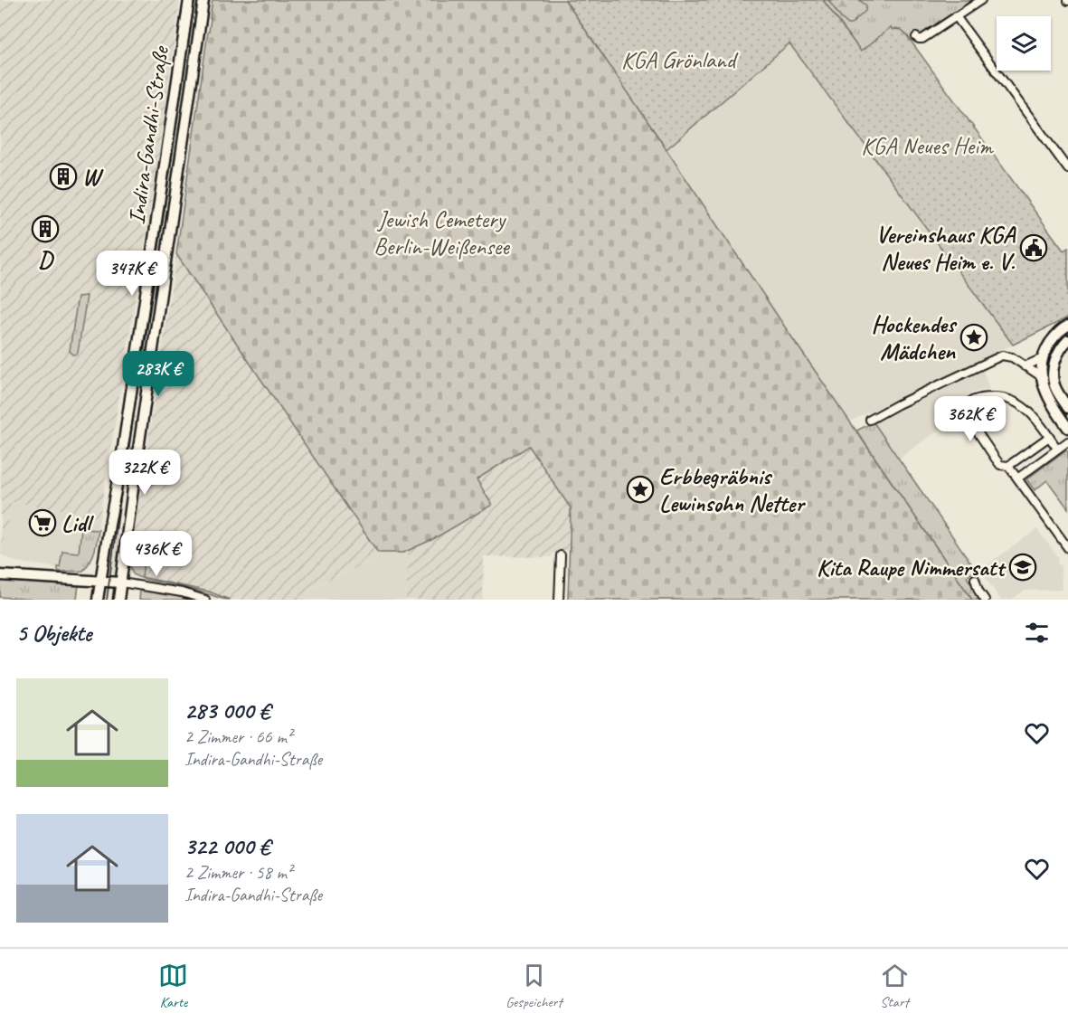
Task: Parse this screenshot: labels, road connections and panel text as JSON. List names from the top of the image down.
{
  "streets": {
    "main road": ["Indira-Gandhi-Straße"]
  },
  "parks": ["KGA Grönland", "KGA Neues Heim", "Jewish Cemetery Berlin-Weißensee"],
  "places": {
    "building": ["W", "D"],
    "public building": ["Vereinshaus KGA Neues Heim e. V."],
    "place": ["Hockendes Mädchen", "Erbbegräbnis Lewinsohn Netter"],
    "supermarket": ["Lidl"],
    "school or university": ["Kita Raupe Nimmersatt"]
  },
  "page": {
    "price": [
      "347K €",
      "283K €",
      "362K €",
      "322K €",
      "436K €"
    ],
    "heading": "5 Objekte",
    "list": [
      {
        "name": "283 000 €",
        "note": "2 Zimmer · 66 m² · Indira-Gandhi-Straße"
      },
      {
        "name": "322 000 €",
        "note": "2 Zimmer · 58 m² · Indira-Gandhi-Straße"
      }
    ],
    "tabs": ["Karte", "Gespeichert", "Start"]
  }
}
